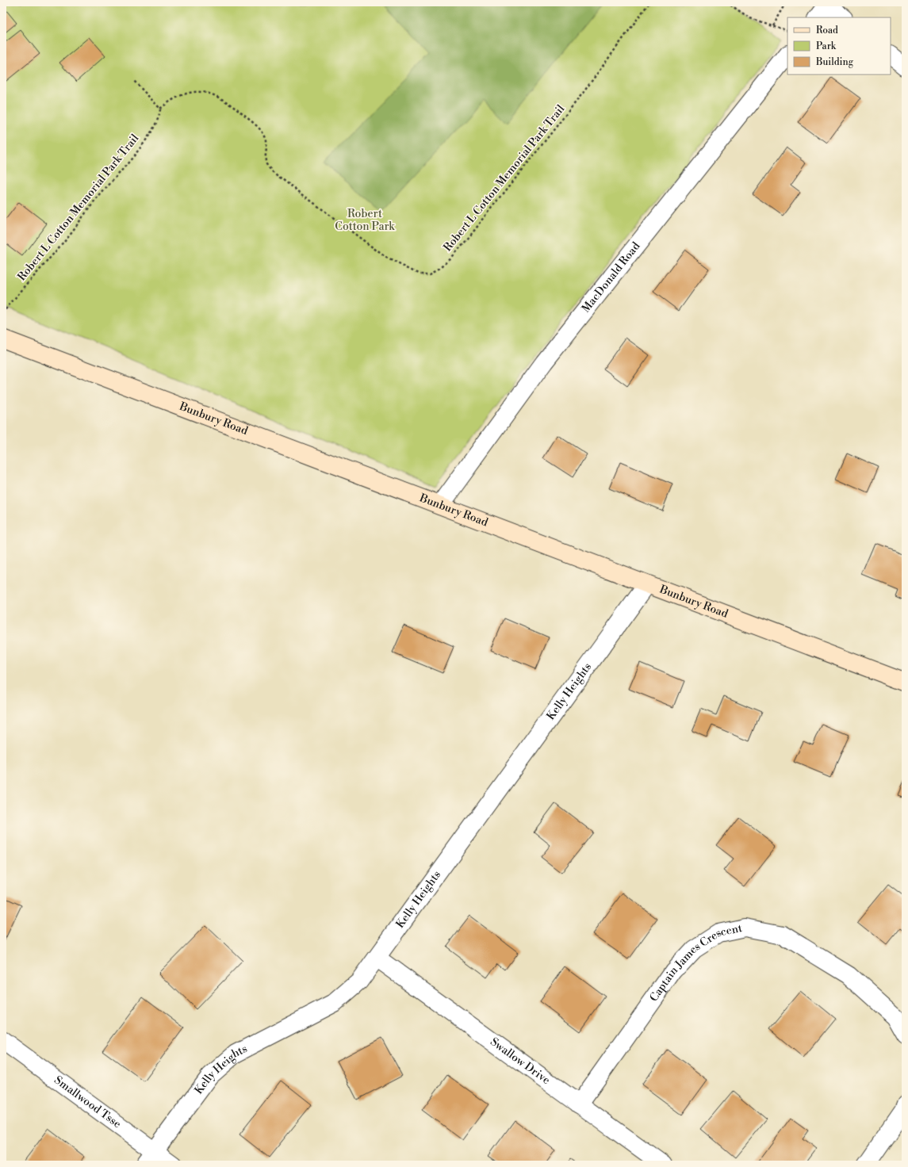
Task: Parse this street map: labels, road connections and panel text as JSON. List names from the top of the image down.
{
  "streets": {
    "main road": ["Bunbury Road"],
    "street": [
      "MacDonald Road",
      "Kelly Heights",
      "Captain James Crescent",
      "Swallow Drive",
      "Smallwood Tsse"
    ],
    "path": ["Robert L Cotton Memorial Park Trail"]
  },
  "crossings": [
    ["MacDonald Road", "Bunbury Road"],
    ["Bunbury Road", "Kelly Heights"],
    ["Kelly Heights", "Swallow Drive"],
    ["Kelly Heights", "Smallwood Tsse"],
    ["Captain James Crescent", "Swallow Drive"]
  ],
  "parks": ["Robert Cotton Park"],
  "legend": ["Road", "Park", "Building"]
}
